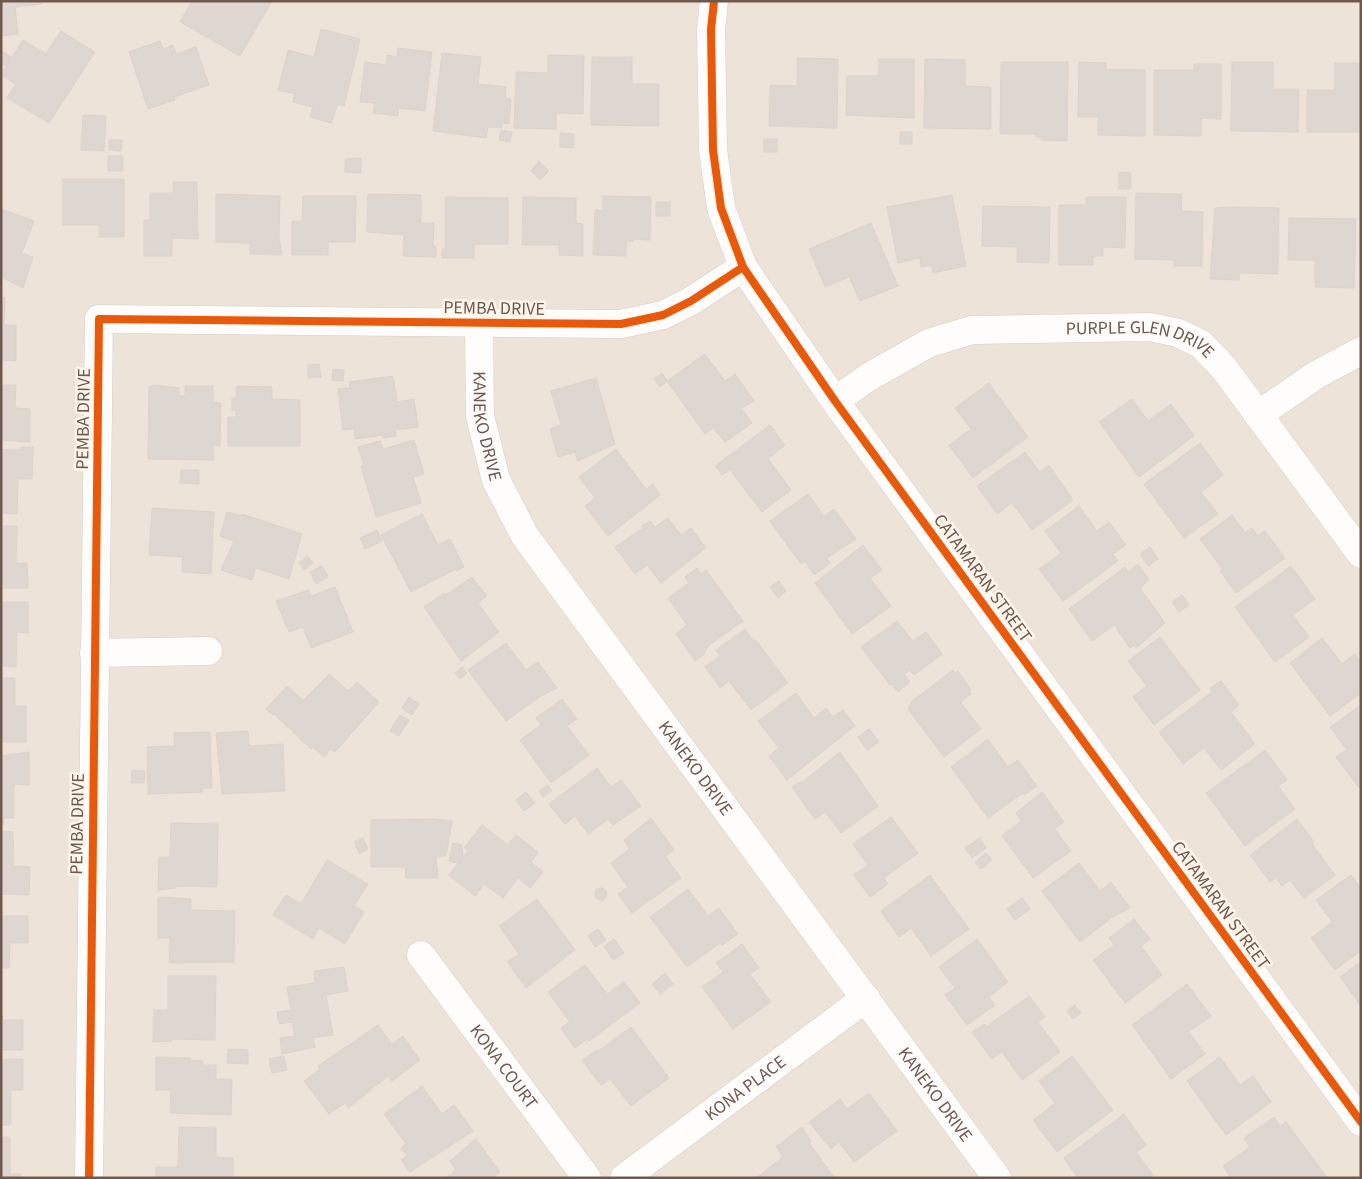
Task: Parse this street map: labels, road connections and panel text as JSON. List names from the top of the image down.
{
  "streets": {
    "street": [
      "PEMBA DRIVE",
      "PURPLE GLEN DRIVE",
      "KANEKO DRIVE",
      "CATAMARAN STREET",
      "KONA COURT",
      "KONA PLACE"
    ]
  },
  "crossings": [
    ["PEMBA DRIVE", "KANEKO DRIVE"],
    ["PEMBA DRIVE", "CATAMARAN STREET"],
    ["PURPLE GLEN DRIVE", "CATAMARAN STREET"],
    ["KANEKO DRIVE", "KONA PLACE"]
  ]
}
